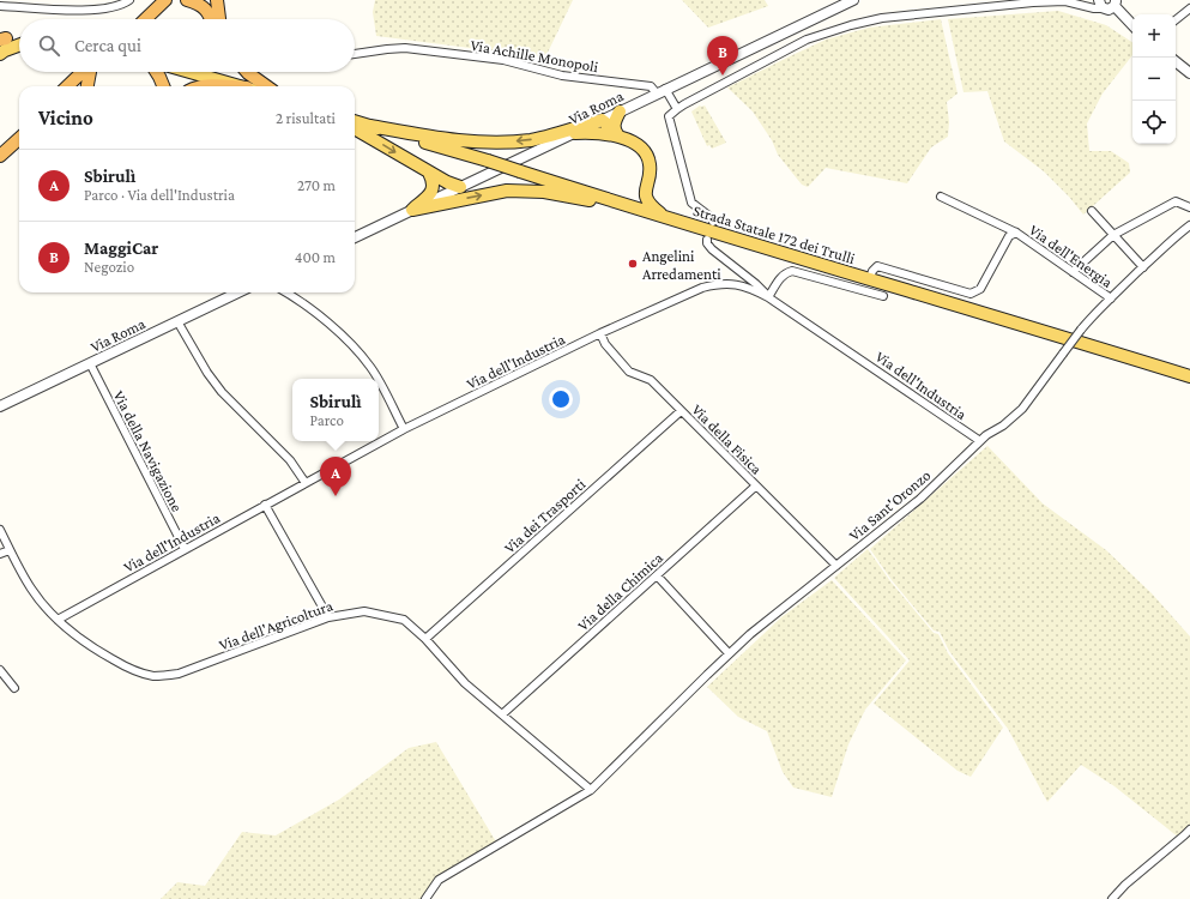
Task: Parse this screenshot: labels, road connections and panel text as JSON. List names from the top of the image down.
{
  "streets": {
    "main road": ["Strada Statale 172 dei Trulli"],
    "street": [
      "Via Achille Monopoli",
      "Via Roma",
      "Via dell'Energia",
      "Via dell'Industria",
      "Via della Fisica",
      "Via della Navigazione",
      "Via Sant'Oronzo",
      "Via dei Trasporti",
      "Via della Chimica",
      "Via dell'Agricoltura"
    ]
  },
  "crossings": [
    ["Via Achille Monopoli", "Via Roma"],
    ["Via Roma", "Via della Navigazione"],
    ["Strada Statale 172 dei Trulli", "Via dell'Energia"],
    ["Via dell'Energia", "Via Sant'Oronzo"],
    ["Via dell'Industria", "Via della Fisica"],
    ["Via dell'Industria", "Via della Navigazione"],
    ["Via dell'Industria", "Via Sant'Oronzo"],
    ["Via dell'Industria", "Via dell'Agricoltura"],
    ["Via della Fisica", "Via Sant'Oronzo"],
    ["Via della Fisica", "Via dei Trasporti"],
    ["Via della Fisica", "Via della Chimica"],
    ["Via Sant'Oronzo", "Via dell'Agricoltura"],
    ["Via dei Trasporti", "Via dell'Agricoltura"],
    ["Via della Chimica", "Via dell'Agricoltura"]
  ],
  "places": ["Angelini Arredamenti"],
  "page": {
    "map_buttons": ["+", "−"],
    "search": "Cerca qui",
    "pins": ["B", "A"],
    "heading": ["Vicino", "2 risultati"],
    "list": [
      {
        "mark": "A",
        "name": "Sbirulì",
        "note": "Parco · Via dell'Industria",
        "value": "270 m"
      },
      {
        "mark": "B",
        "name": "MaggiCar",
        "note": "Negozio",
        "value": "400 m"
      }
    ],
    "popup": ["Sbirulì", "Parco"]
  }
}
